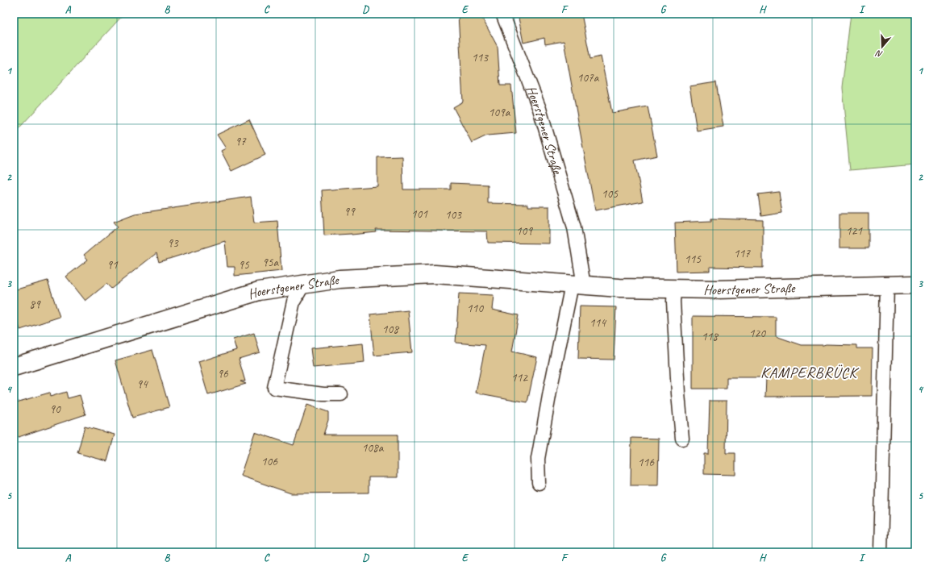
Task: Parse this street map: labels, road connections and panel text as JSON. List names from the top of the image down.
{
  "streets": {
    "main road": ["Hoerstgener Straße"]
  },
  "districts": ["KAMPERBRÜCK"],
  "house_numbers": [
    "113",
    "107a",
    "109a",
    "97",
    "105",
    "99",
    "101",
    "103",
    "109",
    "121",
    "93",
    "117",
    "115",
    "95a",
    "91",
    "95",
    "89",
    "110",
    "114",
    "108",
    "120",
    "118",
    "96",
    "112",
    "94",
    "90",
    "108a",
    "106",
    "116"
  ],
  "north": "bottom",
  "grid": {
    "columns": [
      "A",
      "B",
      "C",
      "D",
      "E",
      "F",
      "G",
      "H",
      "I"
    ],
    "rows": [
      "1",
      "2",
      "3",
      "4",
      "5"
    ]
  }
}
